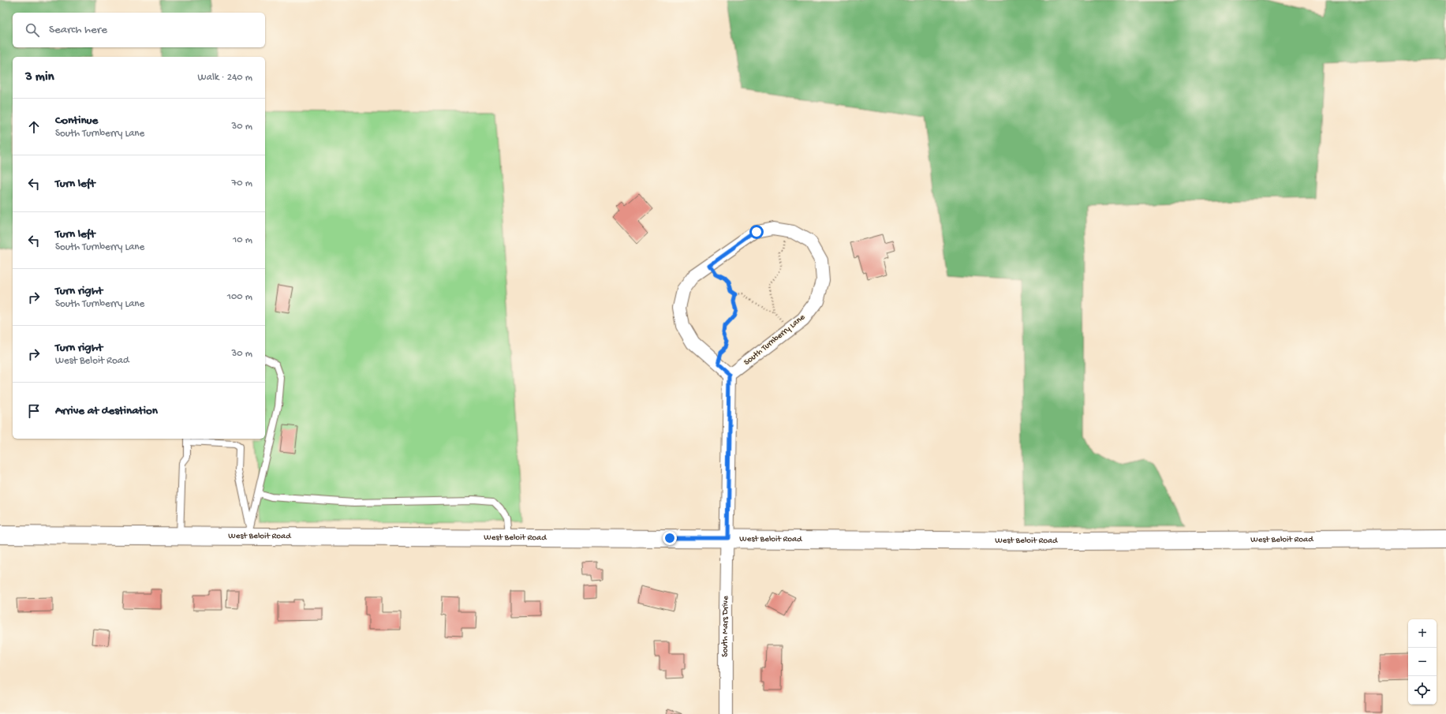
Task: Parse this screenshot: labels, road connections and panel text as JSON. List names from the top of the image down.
{
  "streets": {
    "main road": ["West Beloit Road"],
    "street": ["South Turnberry Lane", "South Mars Drive"]
  },
  "crossings": [
    ["West Beloit Road", "South Mars Drive"]
  ],
  "page": {
    "search": "Search here",
    "heading": ["3 min", "Walk · 240 m"],
    "list": [
      ["Continue", "South Turnberry Lane", "30 m"],
      ["Turn left", "70 m"],
      ["Turn left", "South Turnberry Lane", "10 m"],
      ["Turn right", "South Turnberry Lane", "100 m"],
      ["Turn right", "West Beloit Road", "30 m"],
      "Arrive at destination"
    ],
    "map_buttons": ["+", "−"]
  }
}
